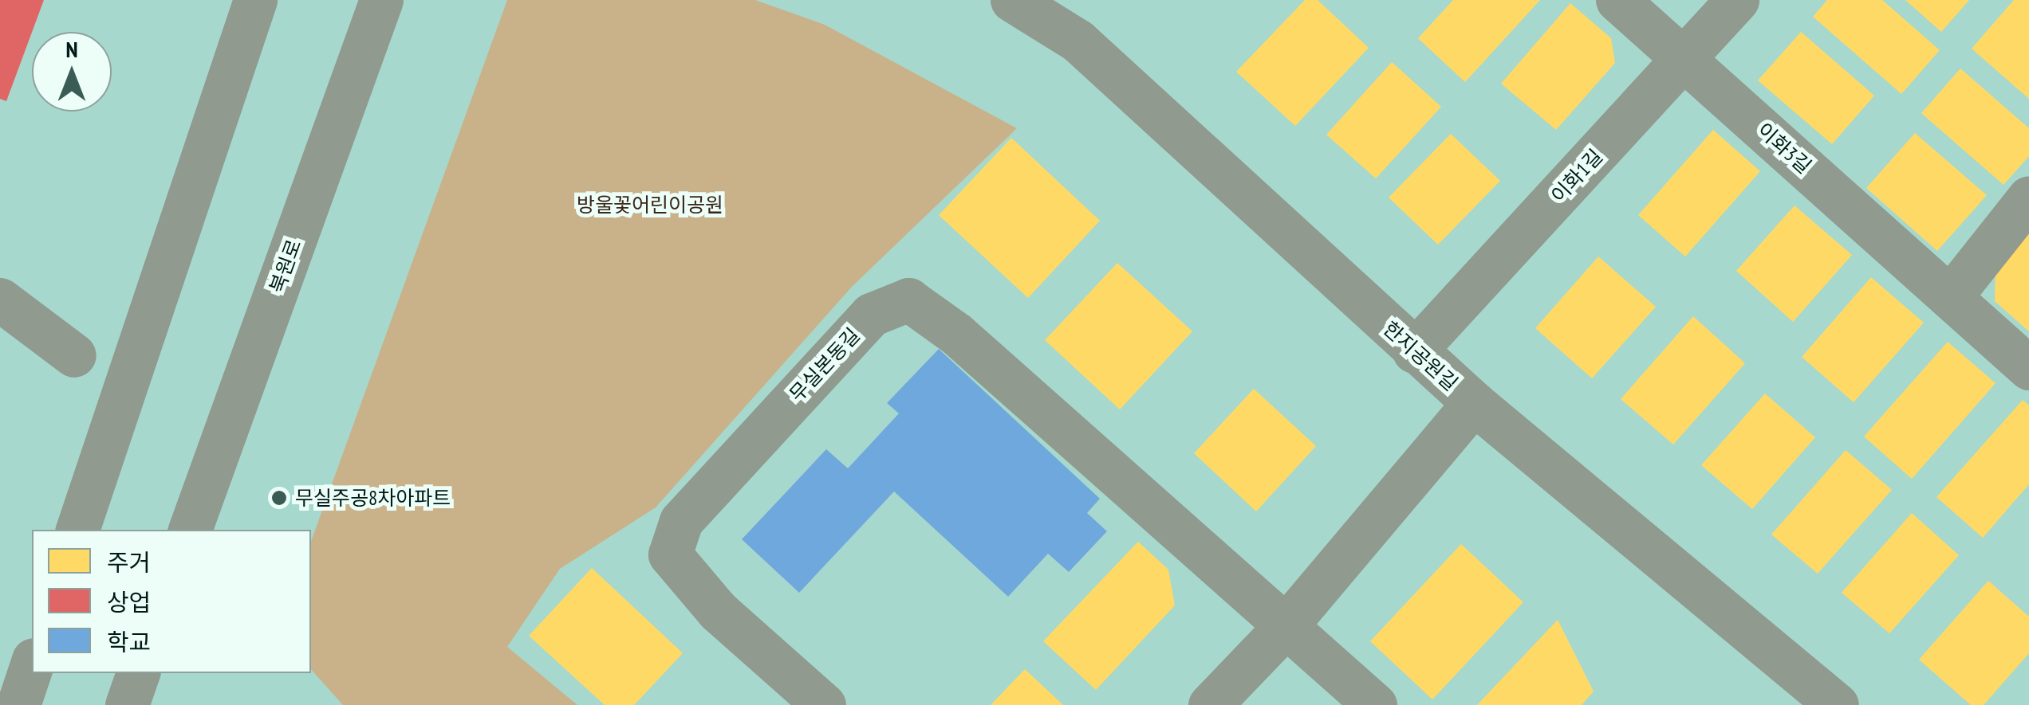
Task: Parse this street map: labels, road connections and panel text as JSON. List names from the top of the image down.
{
  "streets": {
    "street": [
      "이화3길",
      "이화1길",
      "북원로",
      "한지공원길",
      "무실본동길"
    ]
  },
  "crossings": [
    ["이화3길", "이화1길"],
    ["이화1길", "한지공원길"]
  ],
  "parks": ["방울꽃어린이공원"],
  "places": ["무실주공8차아파트"],
  "legend": ["주거", "상업", "학교"],
  "north": "top"
}
